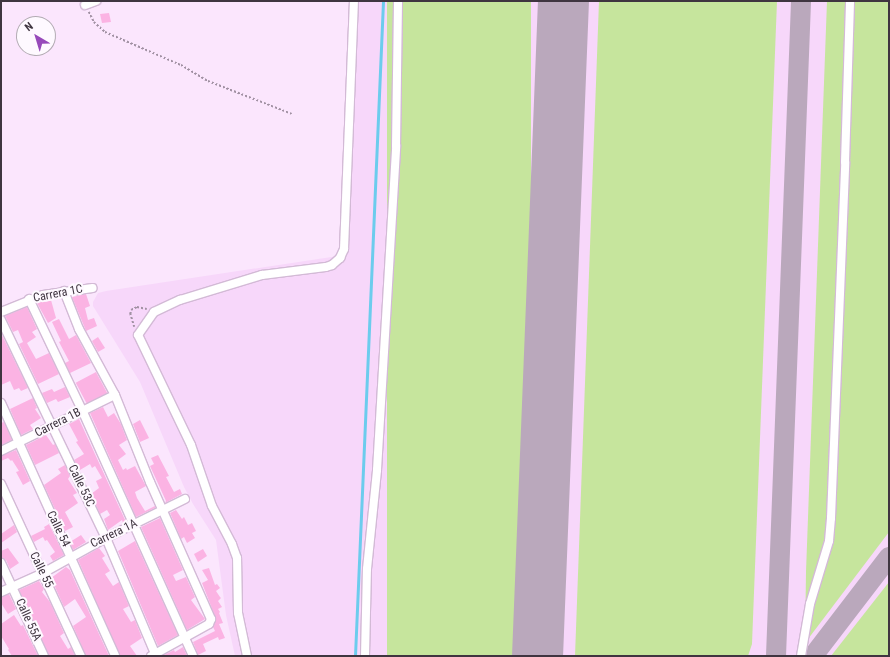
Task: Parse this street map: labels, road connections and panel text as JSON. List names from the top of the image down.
{
  "streets": {
    "street": [
      "Carrera 1C",
      "Carrera 1B",
      "Calle 53C",
      "Calle 54",
      "Carrera 1A",
      "Calle 55",
      "Calle 55A"
    ]
  },
  "crossings": [
    ["Carrera 1B", "Calle 53C"],
    ["Carrera 1B", "Calle 54"],
    ["Calle 53C", "Carrera 1A"],
    ["Calle 54", "Carrera 1A"],
    ["Carrera 1A", "Calle 55"],
    ["Carrera 1A", "Calle 55A"]
  ],
  "north": "top left"
}
